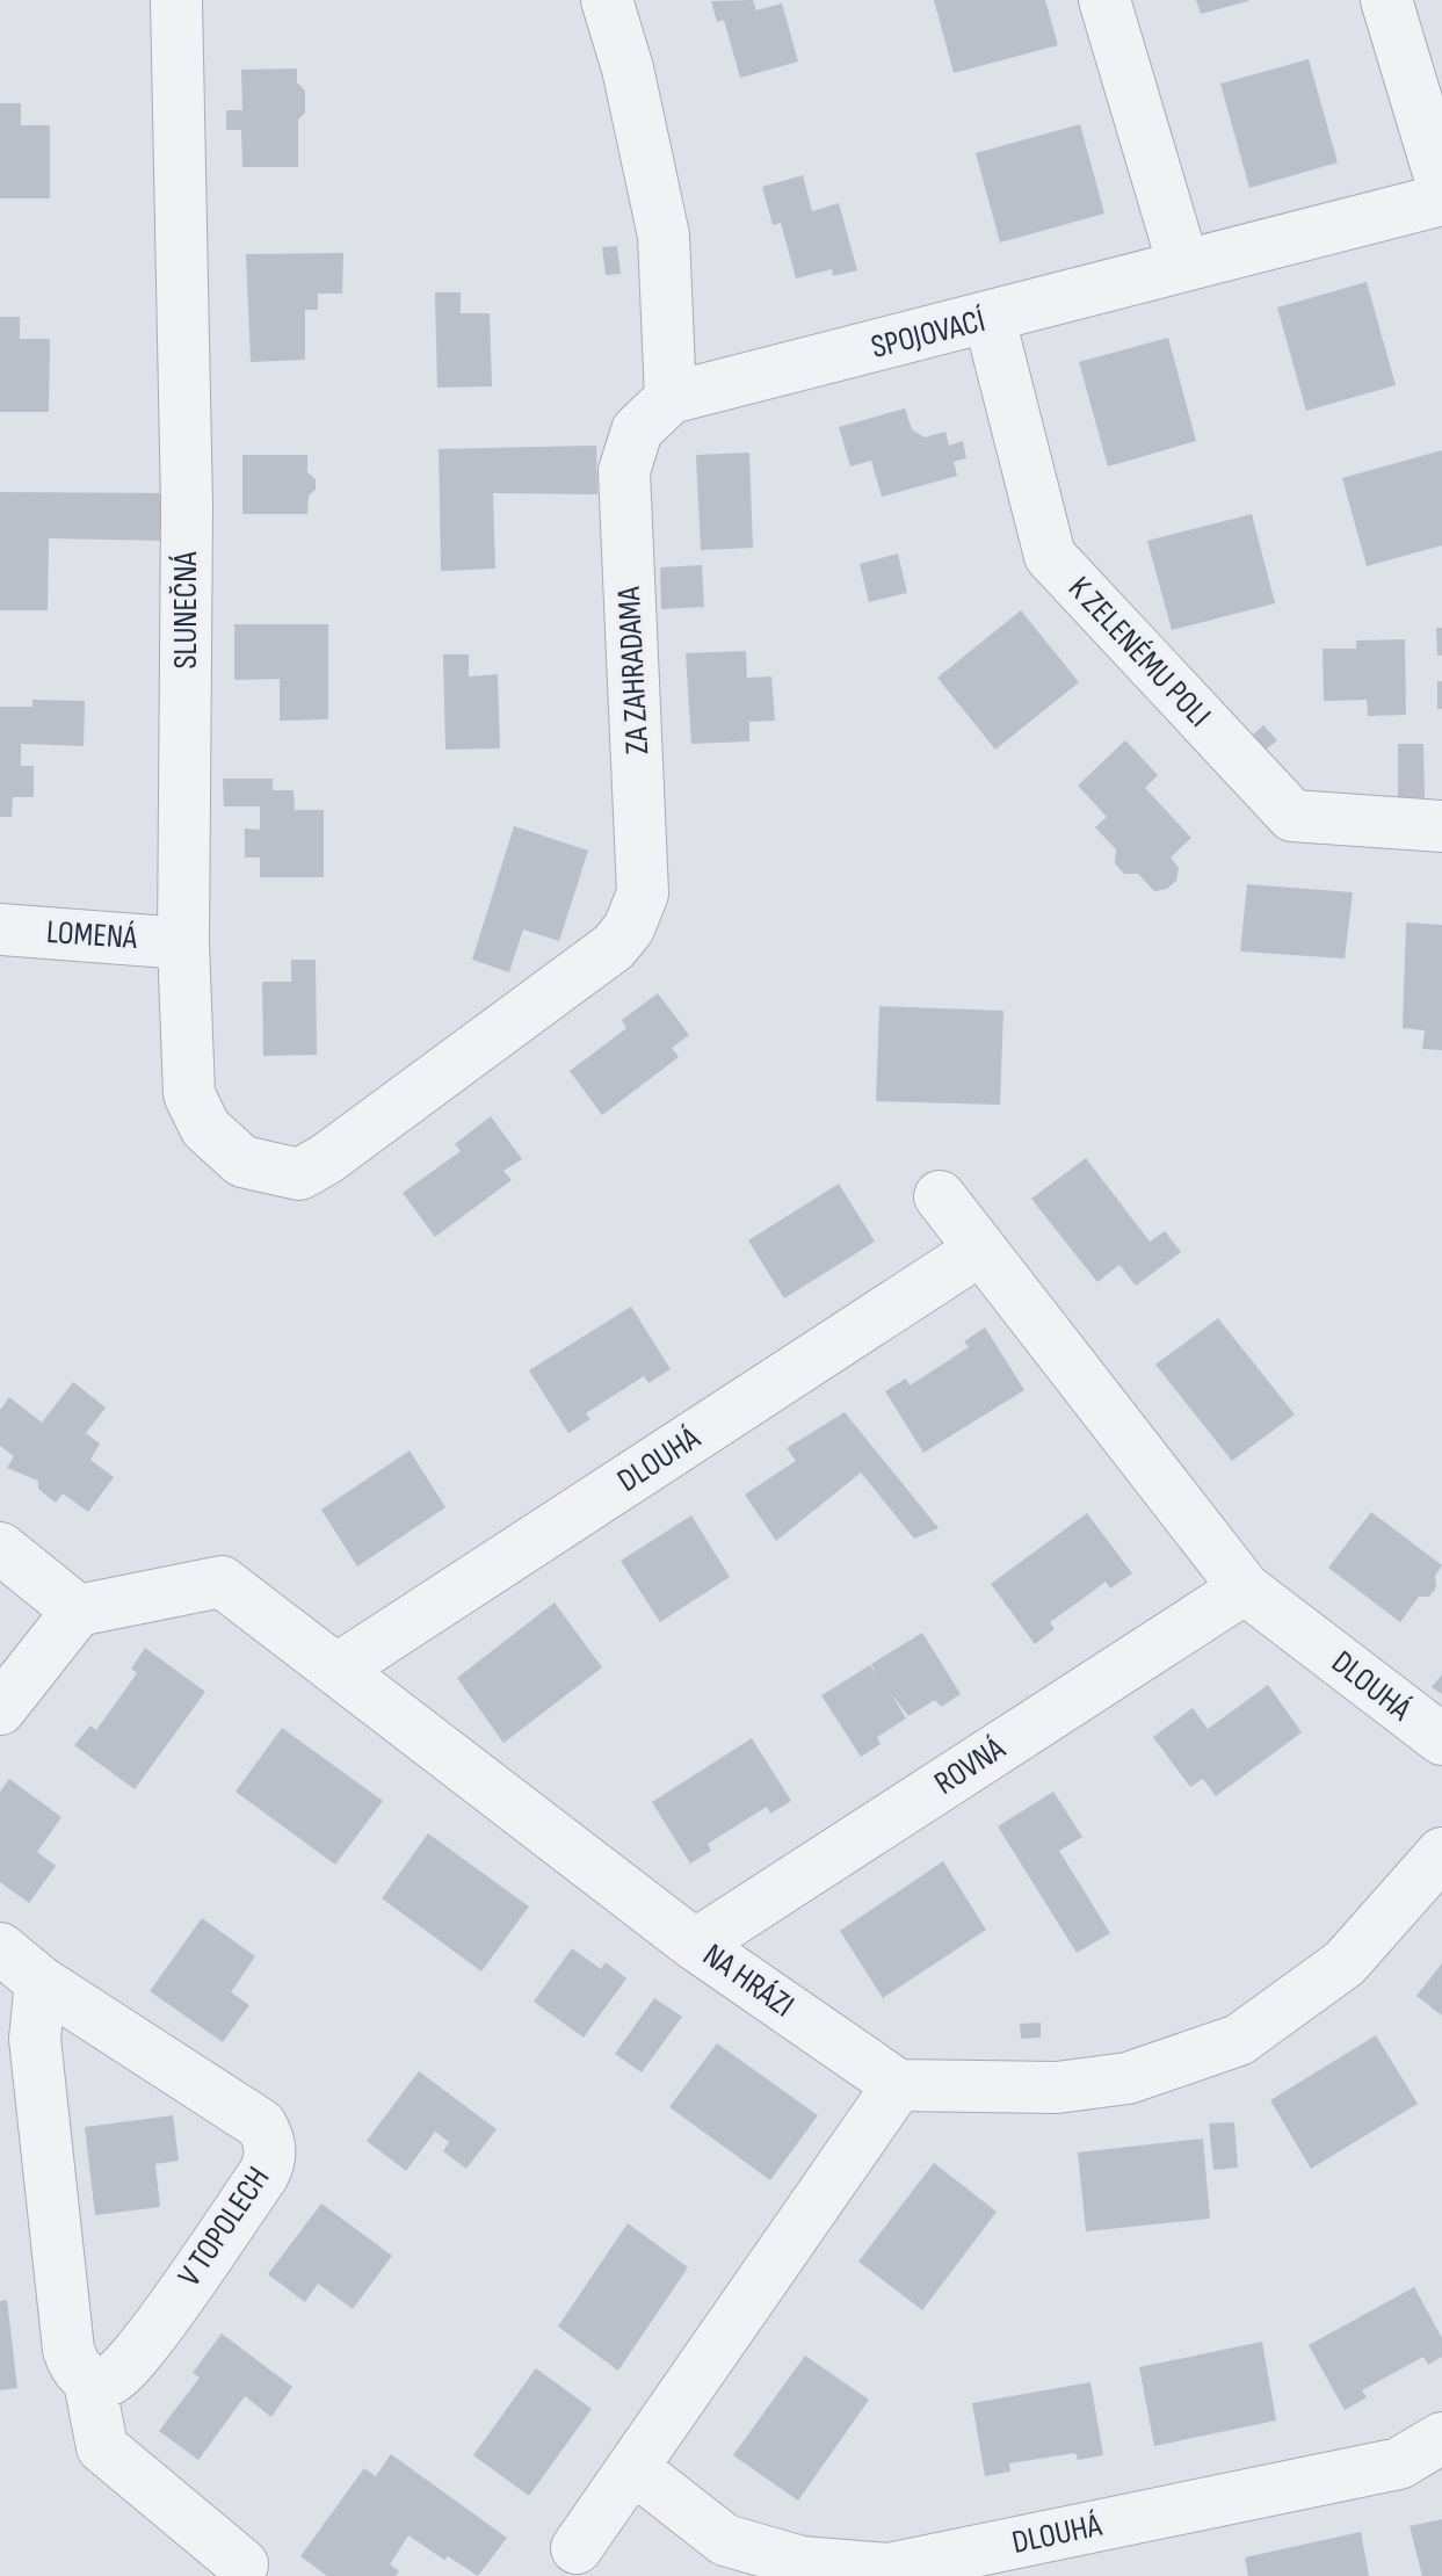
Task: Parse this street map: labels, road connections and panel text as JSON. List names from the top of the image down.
{
  "streets": {
    "street": [
      "SPOJOVACÍ",
      "SLUNEČNÁ",
      "K ZELENÉMU POLI",
      "ZA ZAHRADAMA",
      "LOMENÁ",
      "DLOUHÁ",
      "ROVNÁ",
      "NA HRÁZI",
      "V TOPOLECH"
    ]
  },
  "crossings": [
    ["SPOJOVACÍ", "K ZELENÉMU POLI"],
    ["SPOJOVACÍ", "ZA ZAHRADAMA"],
    ["SLUNEČNÁ", "ZA ZAHRADAMA"],
    ["SLUNEČNÁ", "LOMENÁ"],
    ["DLOUHÁ", "ROVNÁ"],
    ["DLOUHÁ", "NA HRÁZI"],
    ["ROVNÁ", "NA HRÁZI"]
  ]
}
